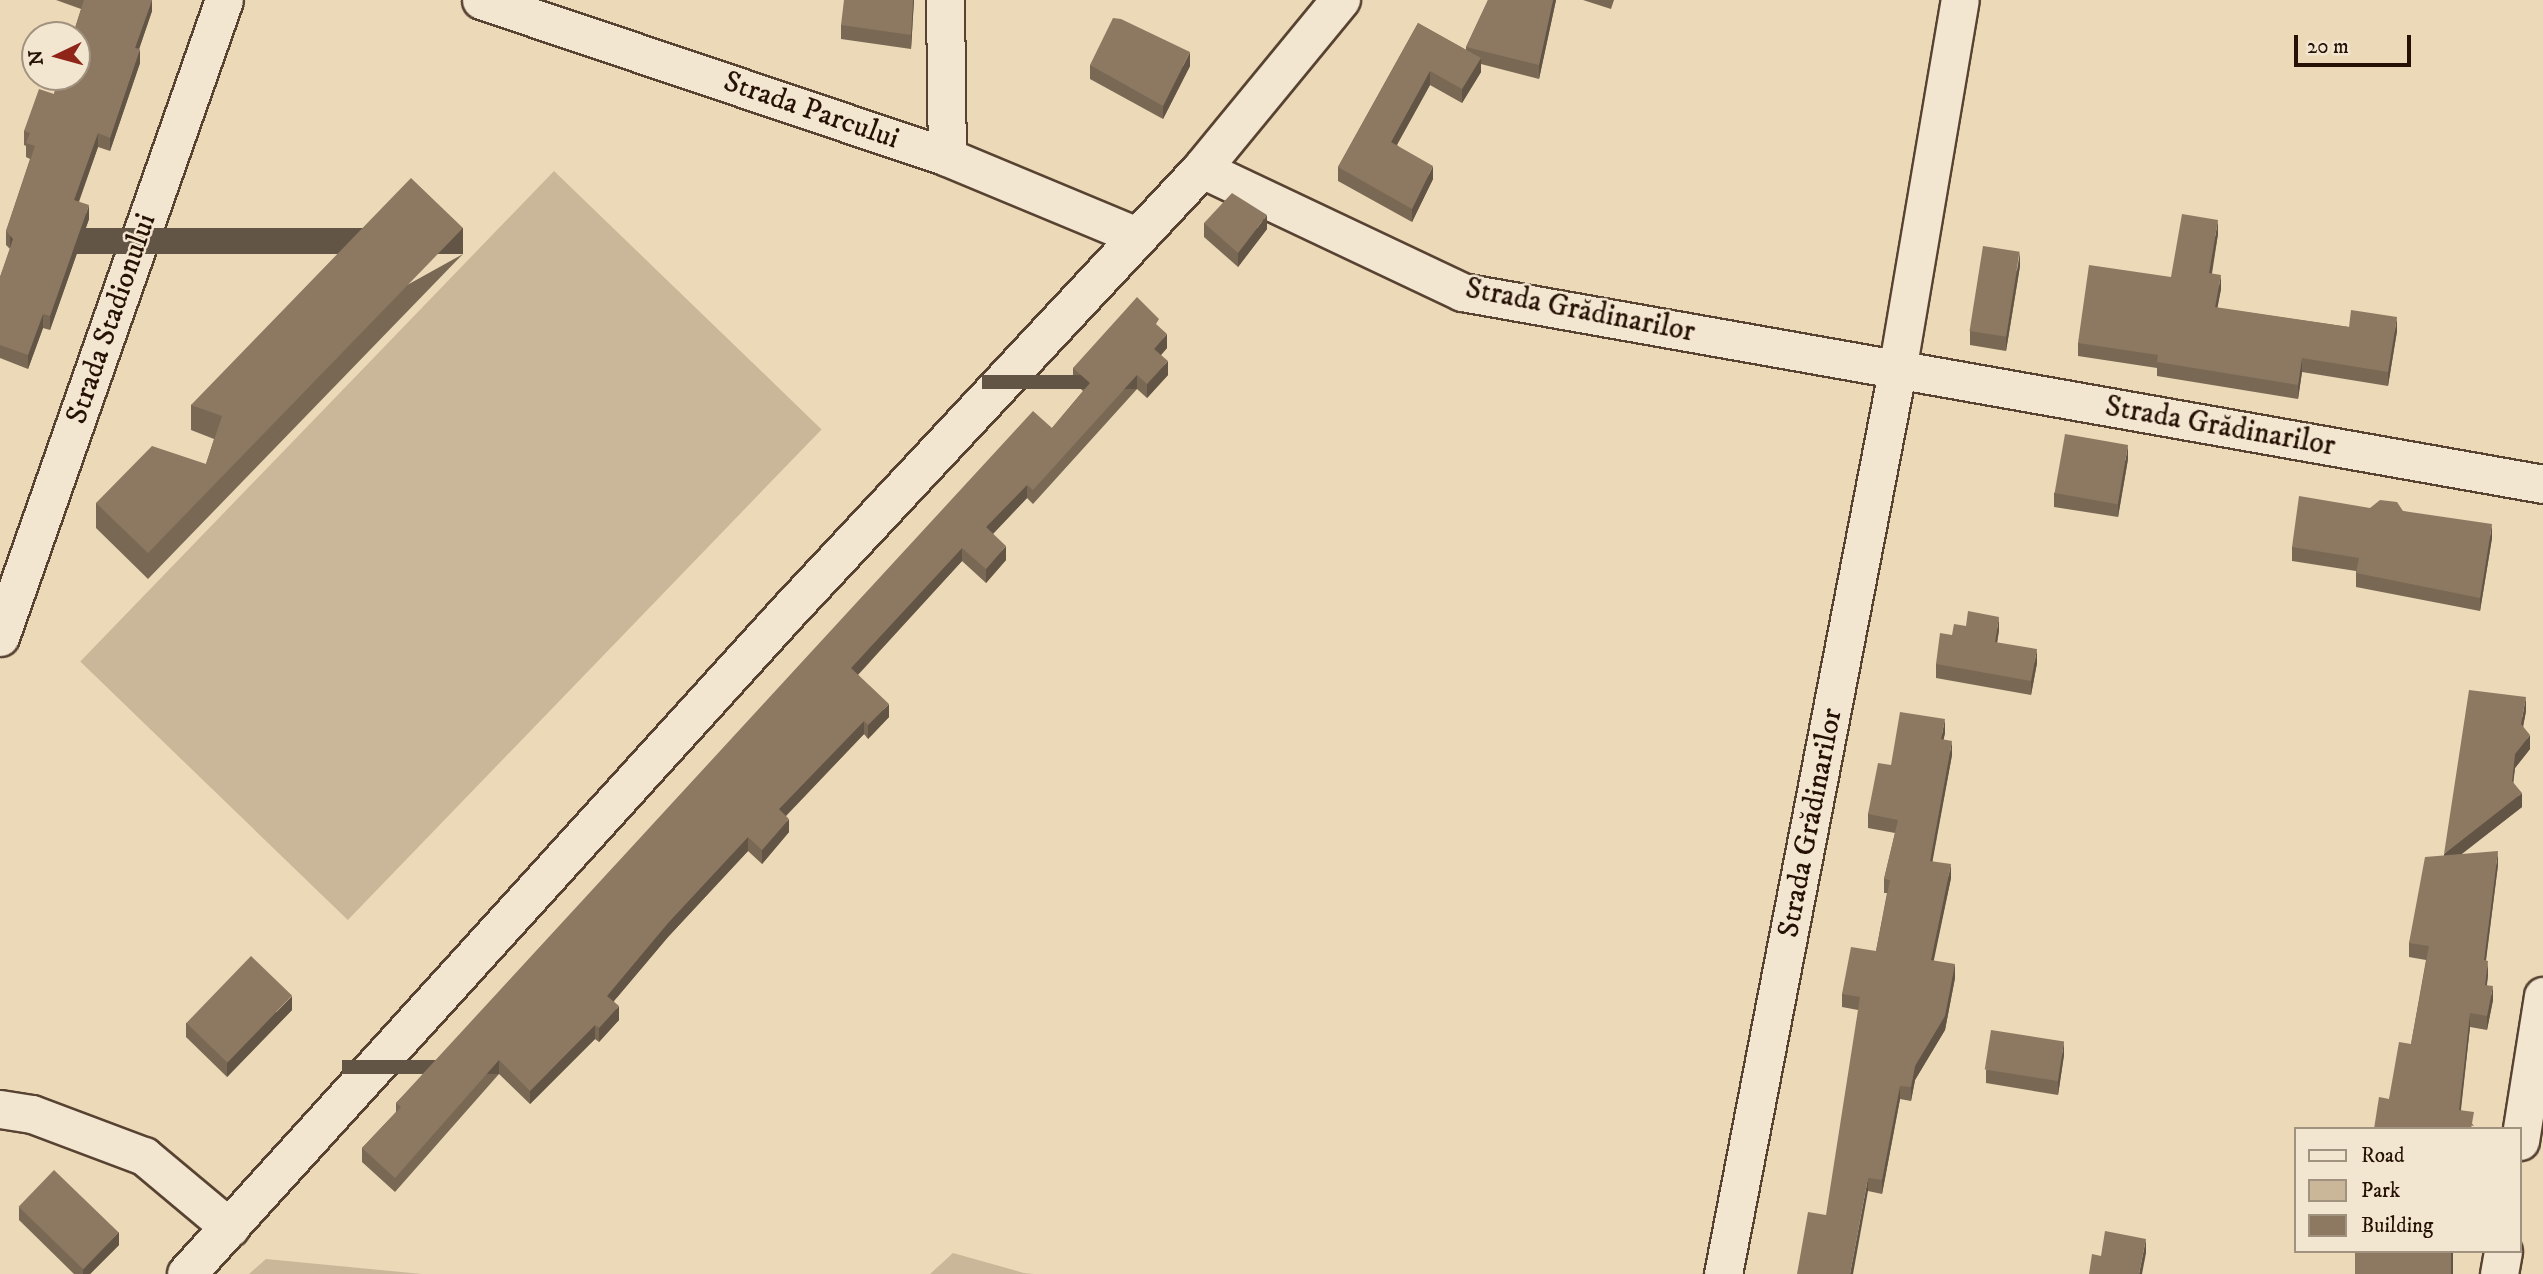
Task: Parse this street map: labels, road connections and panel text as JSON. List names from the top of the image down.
{
  "streets": {
    "street": ["Strada Parcului", "Strada Grădinarilor", "Strada Stadionului"]
  },
  "legend": ["Road", "Park", "Building"],
  "scale_bar": "20 m",
  "north": "left"
}
